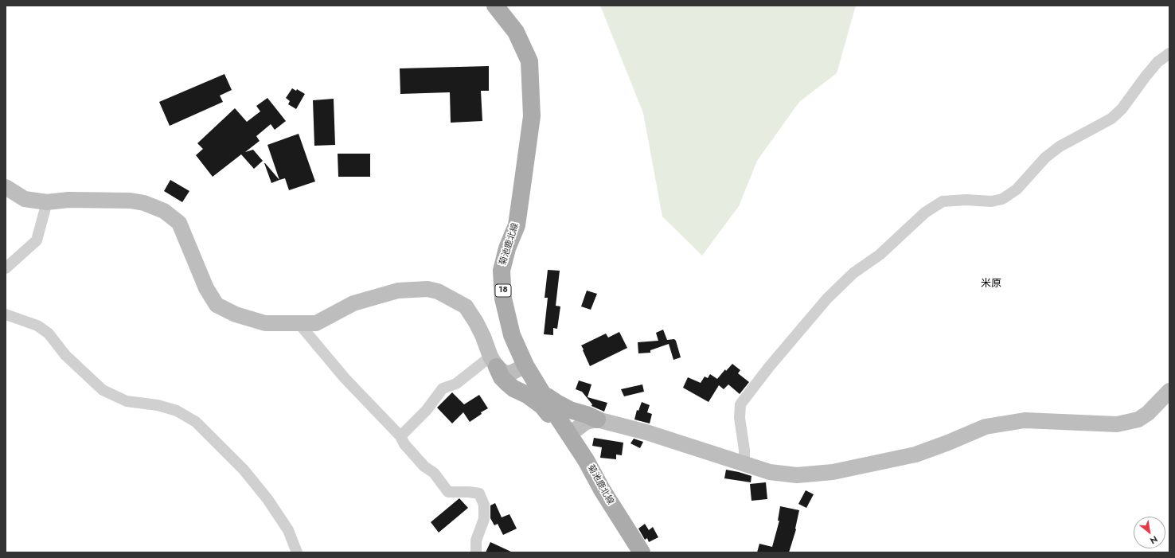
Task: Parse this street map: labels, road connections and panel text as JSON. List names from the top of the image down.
{
  "streets": {
    "main road": ["菊池鹿北線", "18"]
  },
  "districts": ["米原"],
  "north": "bottom right"
}
